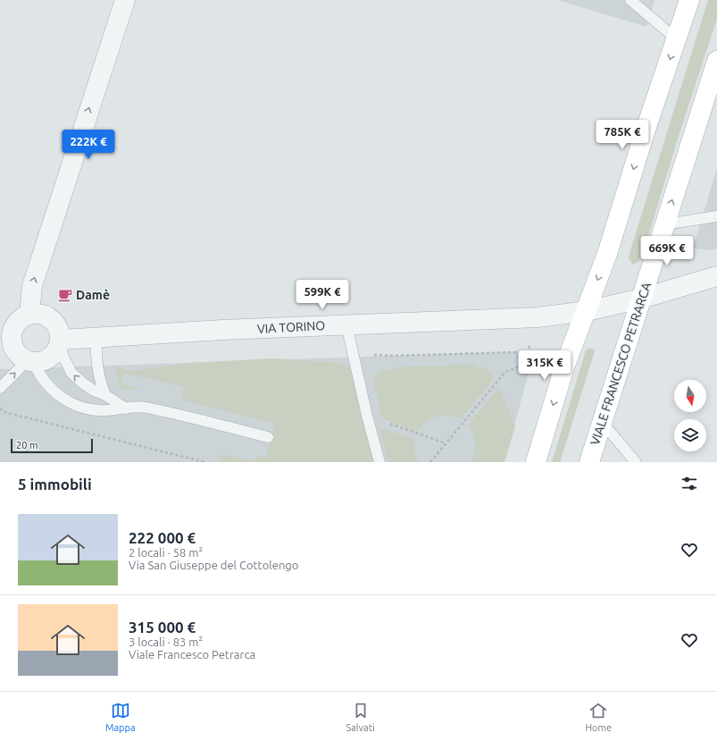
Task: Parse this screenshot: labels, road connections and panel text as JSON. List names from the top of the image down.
{
  "streets": {
    "main road": ["VIALE FRANCESCO PETRARCA"],
    "street": ["VIA TORINO"]
  },
  "crossings": [
    ["VIA TORINO", "VIALE FRANCESCO PETRARCA"]
  ],
  "places": {
    "cafe": ["Damè"]
  },
  "scale_bar": "20 m",
  "north": "bottom",
  "page": {
    "price": [
      "785K €",
      "222K €",
      "669K €",
      "599K €",
      "315K €"
    ],
    "scale": "20 m",
    "heading": "5 immobili",
    "list": [
      {
        "name": "222 000 €",
        "note": "2 locali · 58 m² · Via San Giuseppe del Cottolengo"
      },
      {
        "name": "315 000 €",
        "note": "3 locali · 83 m² · Viale Francesco Petrarca"
      }
    ],
    "tabs": ["Mappa", "Salvati", "Home"]
  }
}
